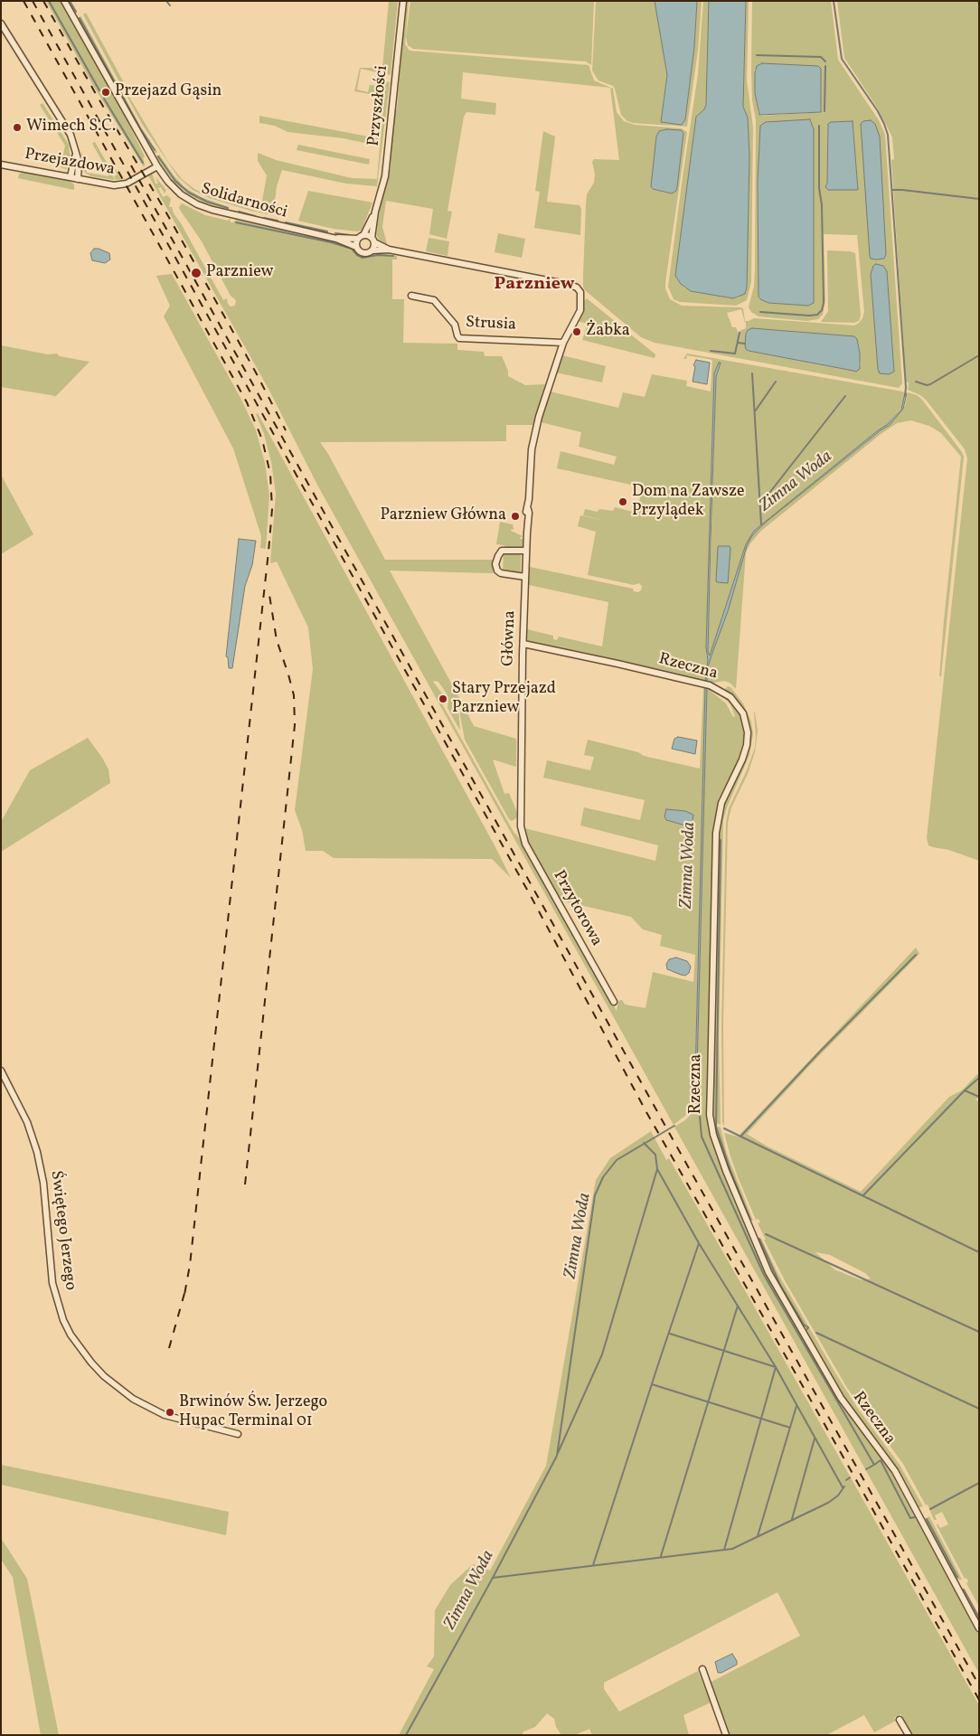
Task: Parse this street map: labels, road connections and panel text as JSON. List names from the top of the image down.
{
  "streets": {
    "street": [
      "Przyszłości",
      "Przejazdowa",
      "Solidarności",
      "Strusia",
      "Główna",
      "Rzeczna",
      "Przytorowa",
      "Świętego Jerzego"
    ]
  },
  "crossings": [
    ["Przyszłości", "Solidarności"],
    ["Przejazdowa", "Solidarności"],
    ["Strusia", "Główna"],
    ["Główna", "Rzeczna"],
    ["Główna", "Przytorowa"]
  ],
  "districts": ["Parzniew"],
  "water": ["Zimna Woda"],
  "places": [
    "Przejazd Gąsin",
    "Wimech S.C.",
    "Parzniew",
    "Żabka",
    "Dom na Zawsze Przylądek",
    "Parzniew Główna",
    "Stary Przejazd Parzniew",
    "Brwinów Św. Jerzego Hupac Terminal 01"
  ]
}
